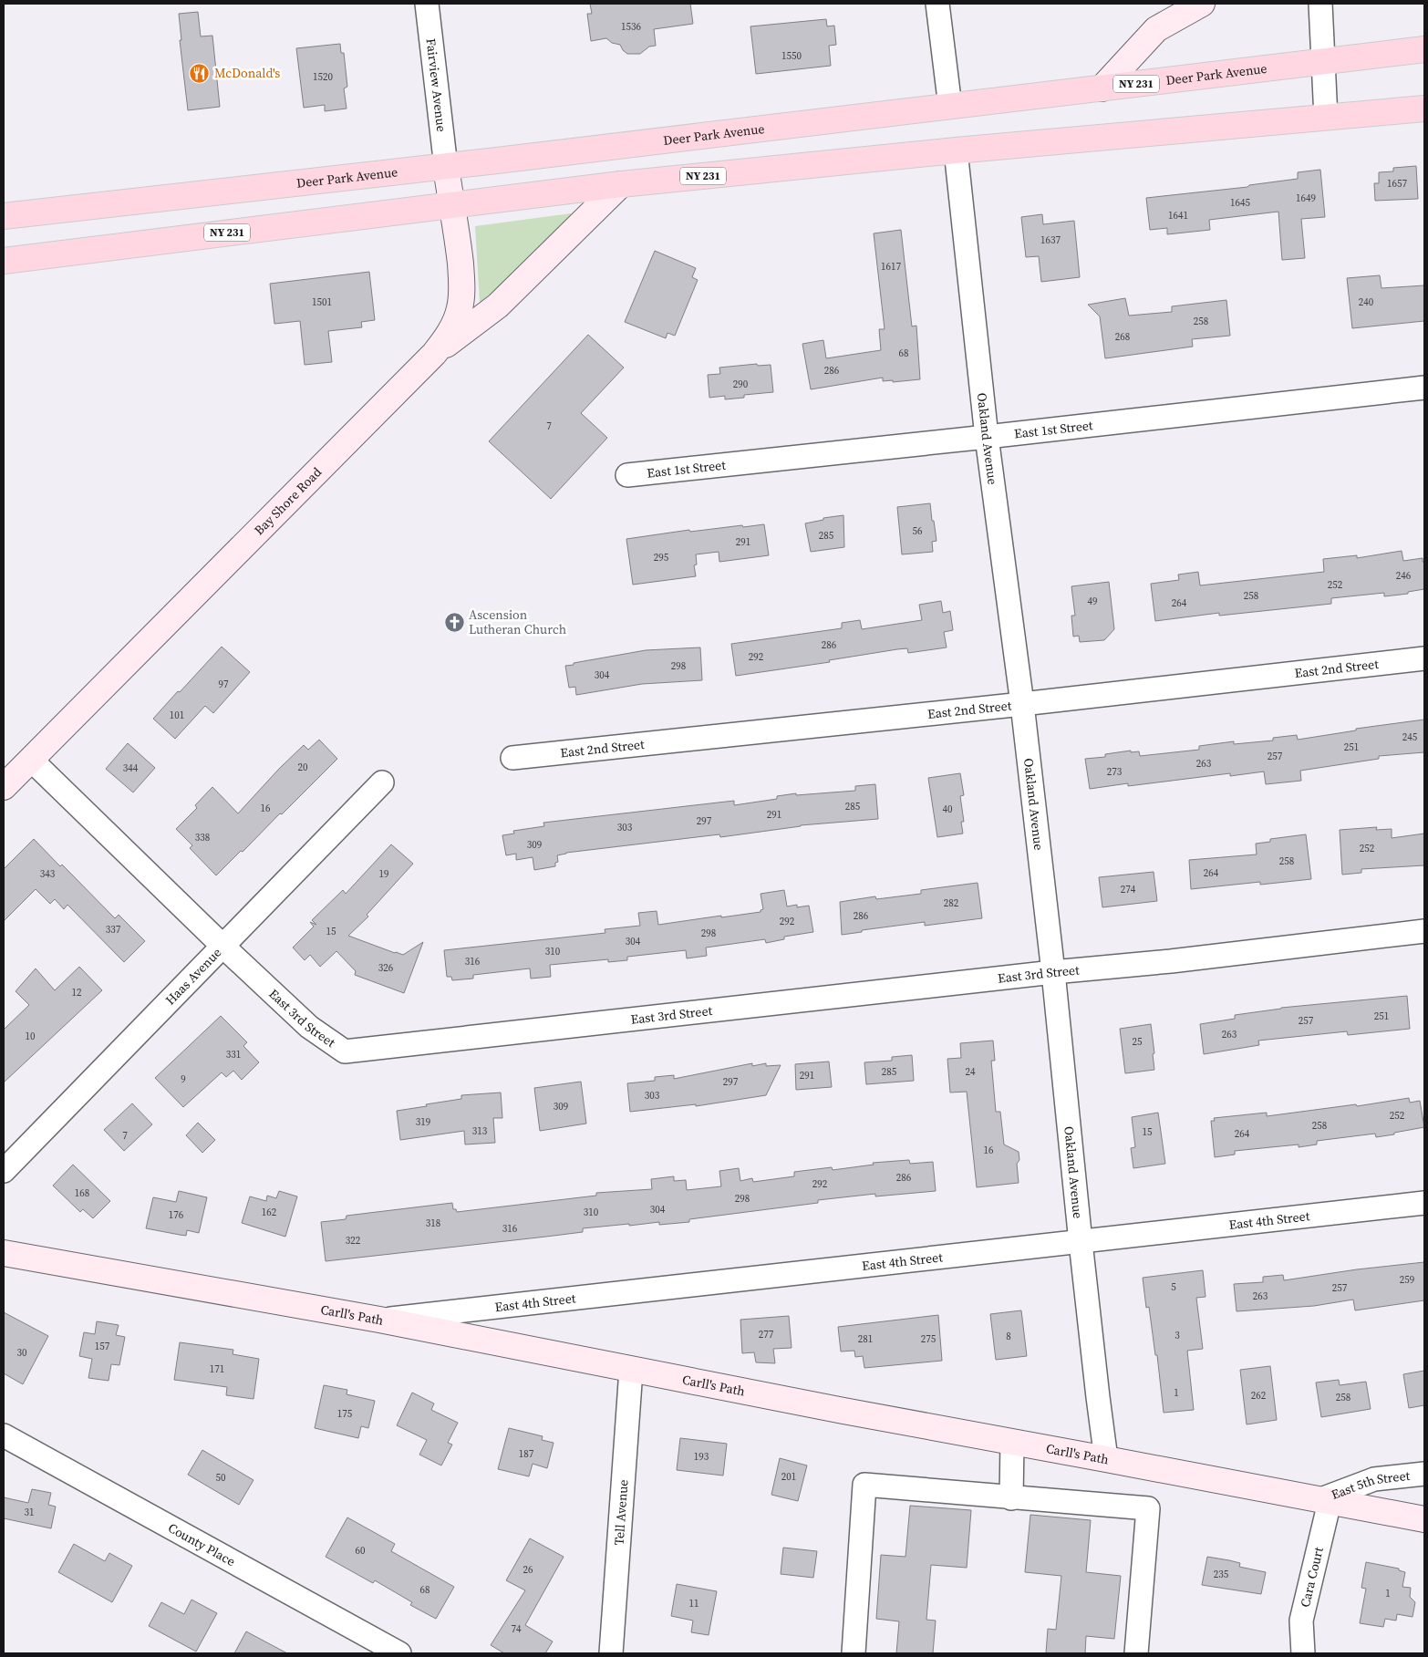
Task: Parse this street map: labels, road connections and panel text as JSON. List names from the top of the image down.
{
  "streets": {
    "main road": ["Deer Park Avenue", "NY 231"],
    "street": [
      "Fairview Avenue",
      "East 1st Street",
      "Oakland Avenue",
      "Bay Shore Road",
      "East 2nd Street",
      "East 3rd Street",
      "Haas Avenue",
      "East 4th Street",
      "Carll's Path",
      "East 5th Street",
      "Tell Avenue",
      "County Place",
      "Cara Court"
    ]
  },
  "crossings": [
    ["Deer Park Avenue", "Fairview Avenue"],
    ["Deer Park Avenue", "Bay Shore Road"],
    ["NY 231", "Oakland Avenue"],
    ["NY 231", "Bay Shore Road"],
    ["Fairview Avenue", "Bay Shore Road"],
    ["East 1st Street", "Oakland Avenue"],
    ["Oakland Avenue", "East 2nd Street"],
    ["Oakland Avenue", "East 3rd Street"],
    ["Oakland Avenue", "East 4th Street"],
    ["Oakland Avenue", "Carll's Path"],
    ["Bay Shore Road", "East 3rd Street"],
    ["East 3rd Street", "Haas Avenue"],
    ["East 4th Street", "Carll's Path"],
    ["Carll's Path", "East 5th Street"],
    ["Carll's Path", "Tell Avenue"],
    ["Carll's Path", "Cara Court"],
    ["East 5th Street", "Cara Court"]
  ],
  "places": {
    "restaurant": ["McDonald's"],
    "church": ["Ascension Lutheran Church"]
  },
  "house_numbers": [
    "1536",
    "1550",
    "1520",
    "1657",
    "1649",
    "1645",
    "1641",
    "1637",
    "1617",
    "1501",
    "240",
    "258",
    "268",
    "68",
    "286",
    "290",
    "7",
    "56",
    "285",
    "291",
    "295",
    "246",
    "252",
    "258",
    "49",
    "264",
    "286",
    "292",
    "298",
    "304",
    "97",
    "101",
    "245",
    "251",
    "257",
    "263",
    "20",
    "344",
    "273",
    "285",
    "16",
    "40",
    "291",
    "297",
    "303",
    "338",
    "309",
    "252",
    "258",
    "264",
    "343",
    "19",
    "274",
    "282",
    "286",
    "292",
    "337",
    "15",
    "298",
    "304",
    "310",
    "316",
    "326",
    "12",
    "251",
    "257",
    "263",
    "10",
    "25",
    "331",
    "285",
    "24",
    "291",
    "9",
    "297",
    "303",
    "309",
    "252",
    "319",
    "258",
    "313",
    "15",
    "264",
    "7",
    "16",
    "286",
    "292",
    "168",
    "298",
    "304",
    "162",
    "310",
    "176",
    "318",
    "316",
    "322",
    "259",
    "5",
    "257",
    "263",
    "277",
    "3",
    "8",
    "281",
    "275",
    "157",
    "30",
    "171",
    "1",
    "262",
    "258",
    "175",
    "187",
    "193",
    "201",
    "50",
    "31",
    "60",
    "26",
    "235",
    "68",
    "1",
    "11",
    "74"
  ]
}
